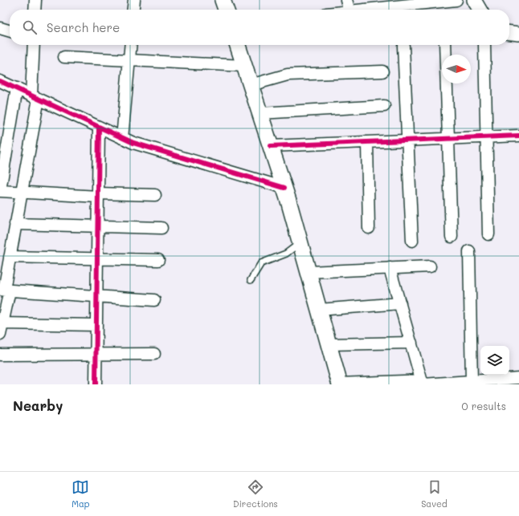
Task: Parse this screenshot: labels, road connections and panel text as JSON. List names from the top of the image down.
{
  "north": "right",
  "page": {
    "search": "Search here",
    "heading": ["Nearby", "0 results"],
    "nav": ["Map", "Directions", "Saved"]
  }
}
